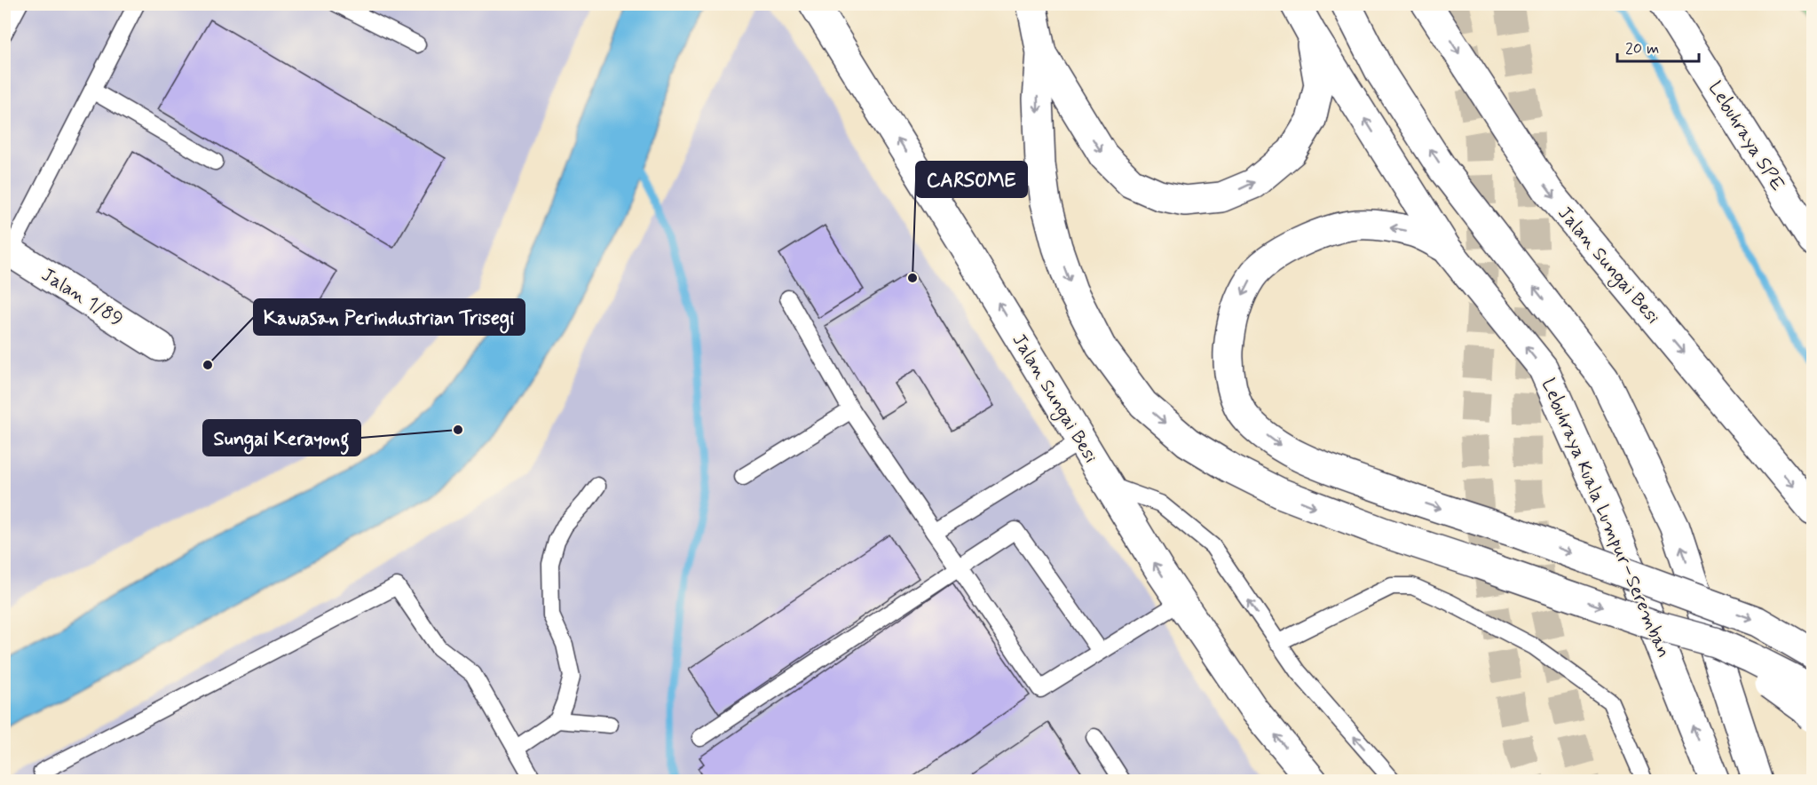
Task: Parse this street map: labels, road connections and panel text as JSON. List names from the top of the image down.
{
  "streets": {
    "main road": [
      "Lebuhraya SPE",
      "Jalan Sungai Besi",
      "Jalan 1/89",
      "Lebuhraya Kuala Lumpur–Seremban"
    ]
  },
  "places": ["CARSOME", "Kawasan Perindustrian Trisegi", "Sungai Kerayong"],
  "scale_bar": "20 m"
}
